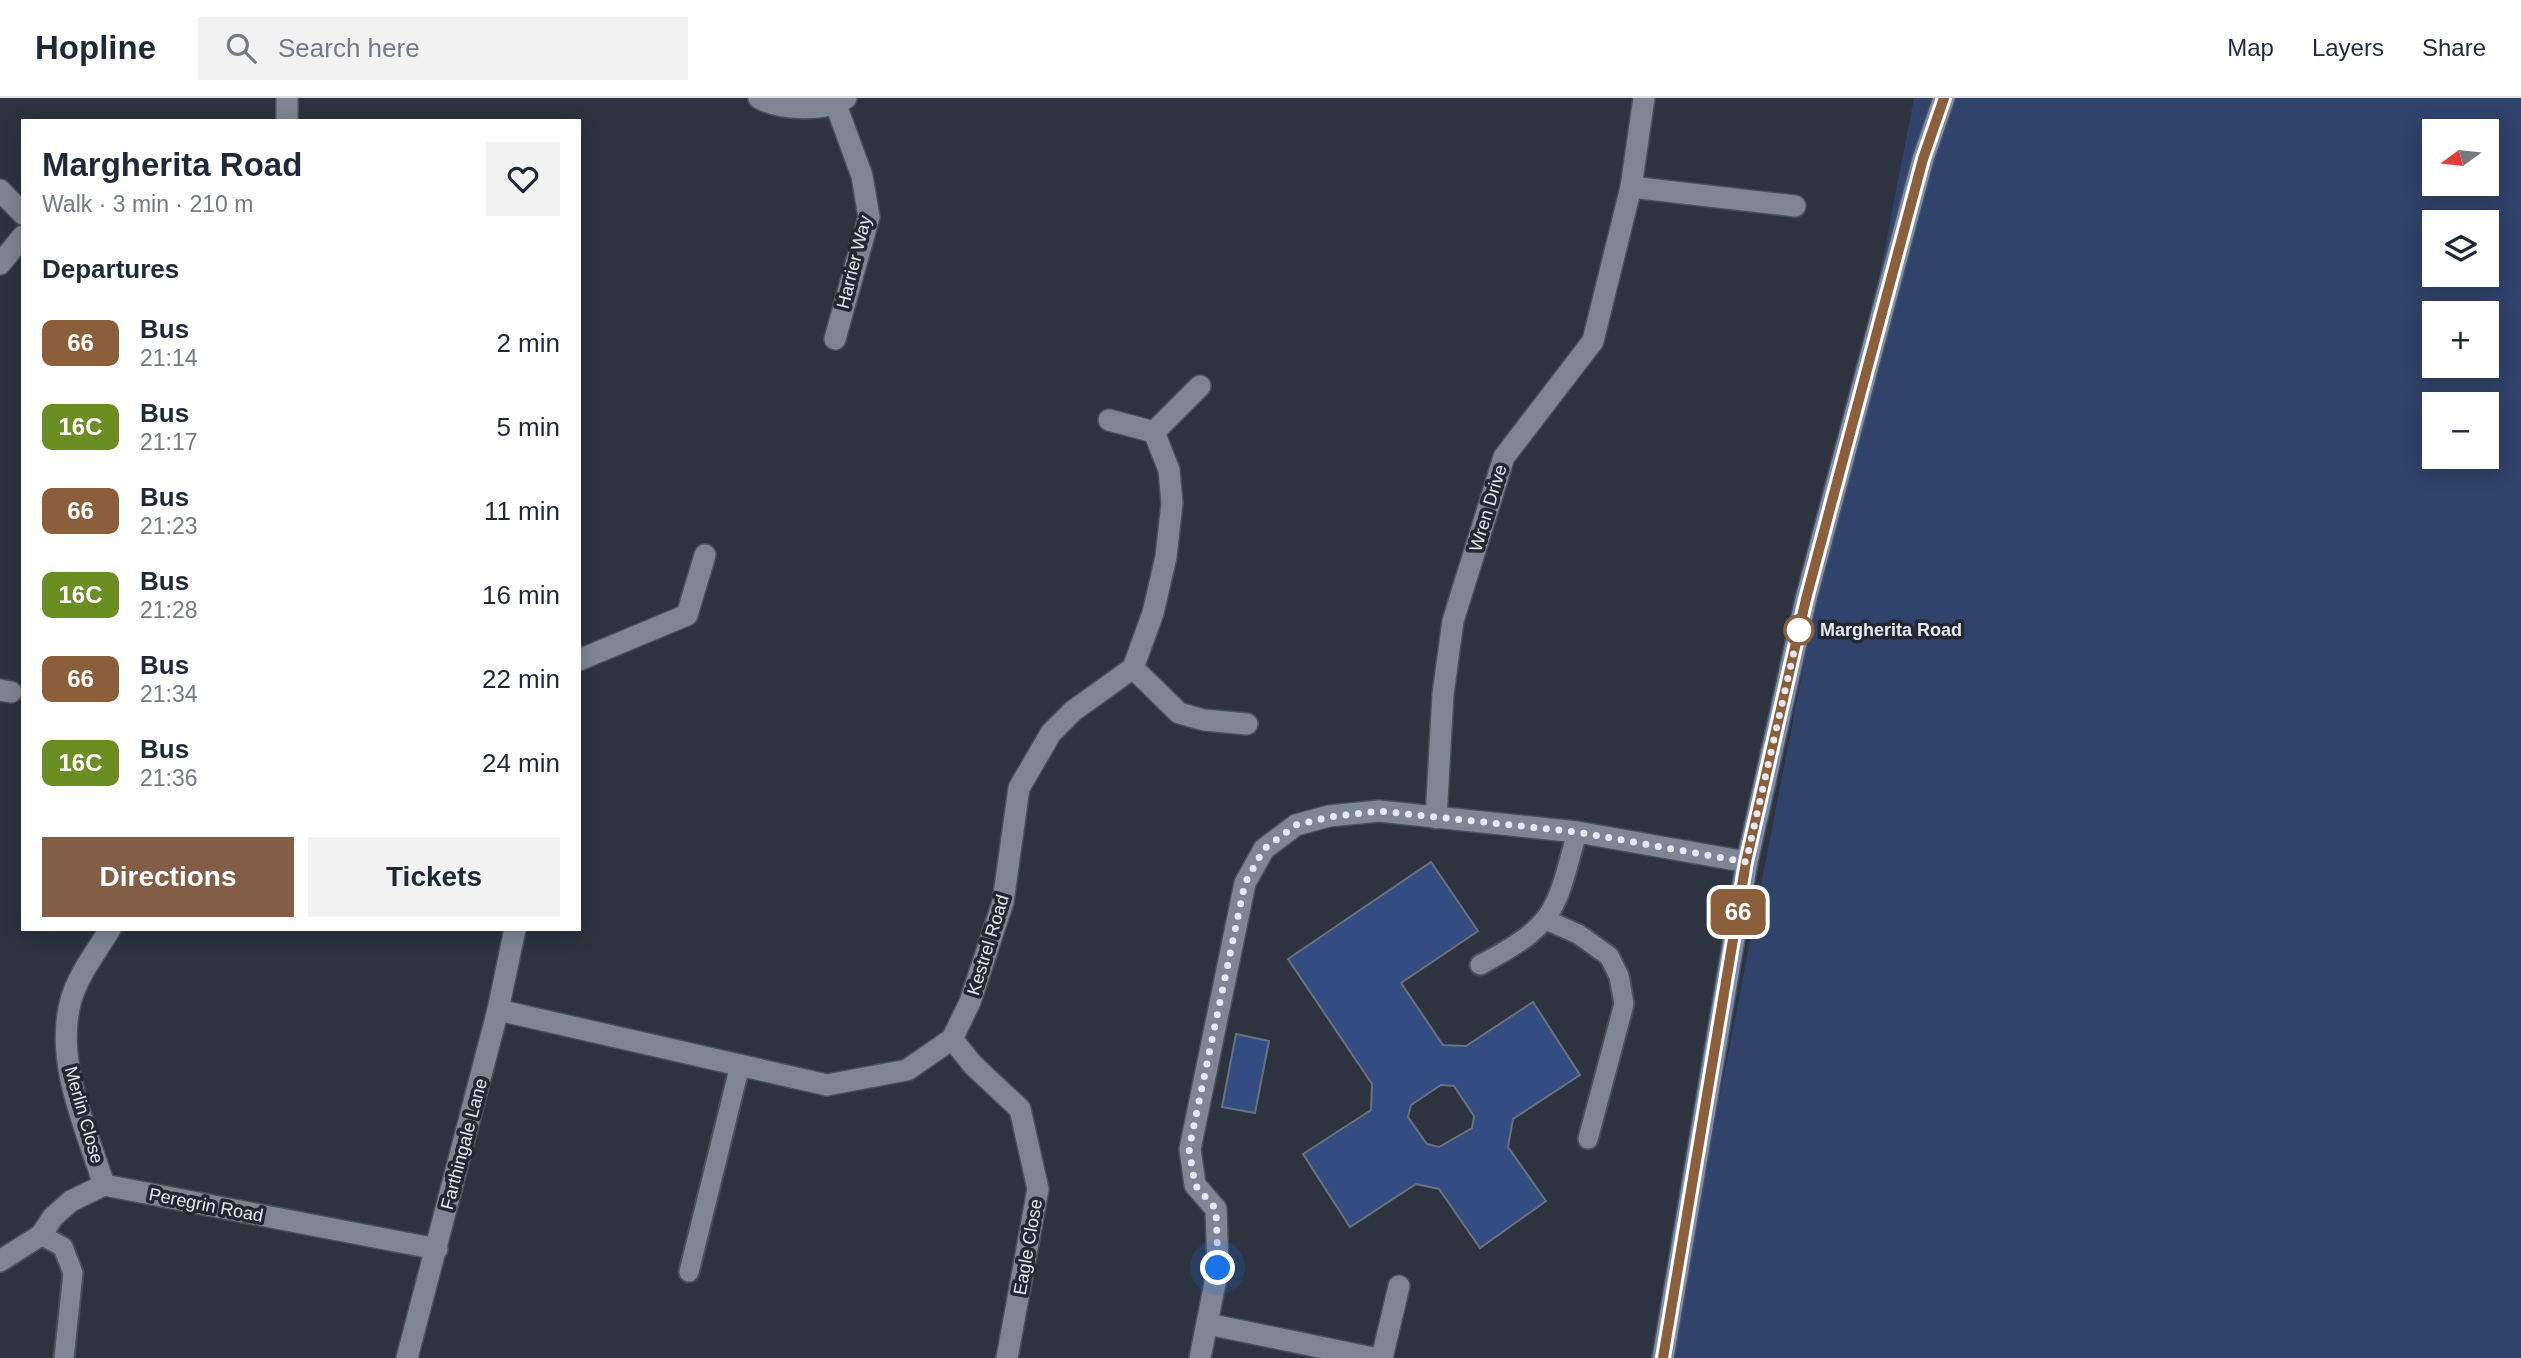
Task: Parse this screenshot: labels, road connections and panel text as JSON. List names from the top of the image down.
{
  "streets": {
    "street": [
      "Harrier Way",
      "Wren Drive",
      "Kestrel Road",
      "Merlin Close",
      "Farthingale Lane",
      "Peregrin Road",
      "Eagle Close"
    ]
  },
  "crossings": [
    ["Kestrel Road", "Farthingale Lane"],
    ["Kestrel Road", "Eagle Close"],
    ["Merlin Close", "Peregrin Road"],
    ["Farthingale Lane", "Peregrin Road"]
  ],
  "places": ["Margherita Road"],
  "lines": ["bus line 66"],
  "north": "left",
  "page": {
    "header": "Hopline",
    "search": "Search here",
    "nav": ["Map", "Layers", "Share"],
    "on_map": "66",
    "map_buttons": ["+", "−"],
    "heading": [
      ["Margherita Road", "Walk · 3 min · 210 m"],
      "Departures"
    ],
    "list": [
      {
        "mark": "66",
        "name": "Bus",
        "note": "21:14",
        "value": "2 min"
      },
      {
        "mark": "16C",
        "name": "Bus",
        "note": "21:17",
        "value": "5 min"
      },
      {
        "mark": "66",
        "name": "Bus",
        "note": "21:23",
        "value": "11 min"
      },
      {
        "mark": "16C",
        "name": "Bus",
        "note": "21:28",
        "value": "16 min"
      },
      {
        "mark": "66",
        "name": "Bus",
        "note": "21:34",
        "value": "22 min"
      },
      {
        "mark": "16C",
        "name": "Bus",
        "note": "21:36",
        "value": "24 min"
      }
    ],
    "buttons": ["Directions", "Tickets"]
  }
}
